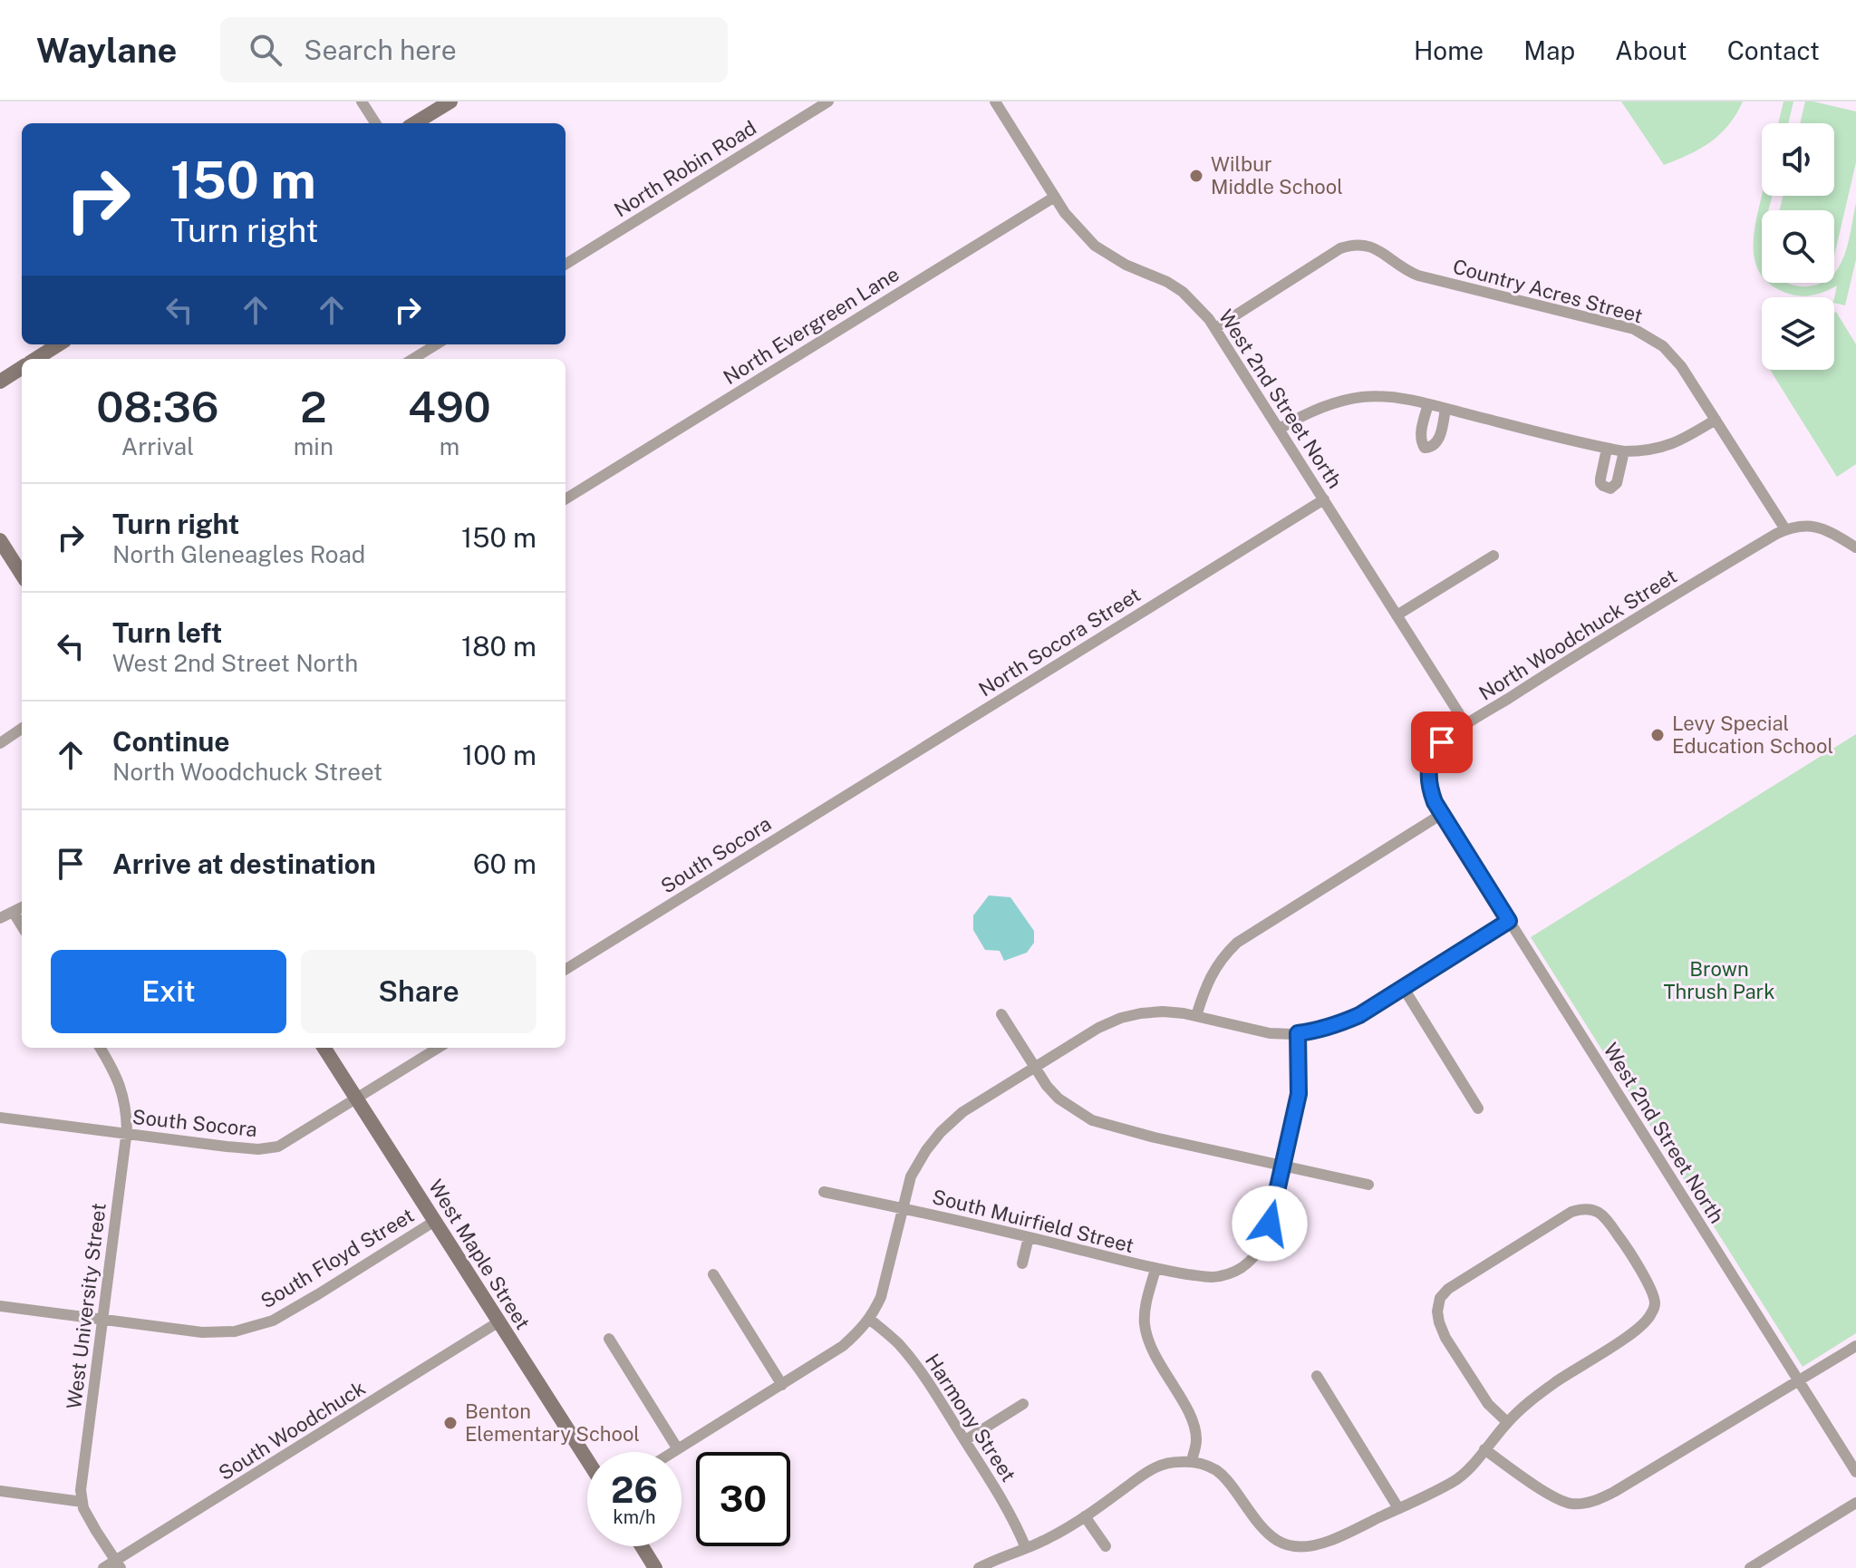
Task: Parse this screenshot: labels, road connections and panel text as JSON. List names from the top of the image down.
{
  "streets": {
    "main road": ["West Maple Street"],
    "street": [
      "North Robin Road",
      "Country Acres Street",
      "North Evergreen Lane",
      "West 2nd Street North",
      "North Woodchuck Street",
      "North Socora Street",
      "South Socora",
      "South Muirfield Street",
      "South Floyd Street",
      "West University Street",
      "Harmony Street",
      "South Woodchuck"
    ]
  },
  "crossings": [
    ["Country Acres Street", "West 2nd Street North"],
    ["Country Acres Street", "North Woodchuck Street"],
    ["North Evergreen Lane", "West 2nd Street North"],
    ["West 2nd Street North", "North Woodchuck Street"],
    ["West 2nd Street North", "North Socora Street"],
    ["North Socora Street", "South Socora"],
    ["South Socora", "West Maple Street"],
    ["South Socora", "West University Street"],
    ["West Maple Street", "South Floyd Street"],
    ["West Maple Street", "South Woodchuck"],
    ["South Floyd Street", "West University Street"],
    ["West University Street", "South Woodchuck"]
  ],
  "parks": ["Brown Thrush Park"],
  "places": ["Wilbur Middle School", "Levy Special Education School", "Benton Elementary School"],
  "page": {
    "header": "Waylane",
    "search": "Search here",
    "nav": [
      "Home",
      "Map",
      "About",
      "Contact"
    ],
    "turn": ["150 m", "Turn right"],
    "eta": [
      "08:36",
      "Arrival",
      "2",
      "min",
      "490",
      "m"
    ],
    "list": [
      {
        "name": "Turn right",
        "note": "North Gleneagles Road",
        "value": "150 m"
      },
      {
        "name": "Turn left",
        "note": "West 2nd Street North",
        "value": "180 m"
      },
      {
        "name": "Continue",
        "note": "North Woodchuck Street",
        "value": "100 m"
      },
      {
        "name": "Arrive at destination",
        "value": "60 m"
      }
    ],
    "buttons": ["Exit", "Share"],
    "speed": "26 km/h",
    "limit": "30"
  }
}
